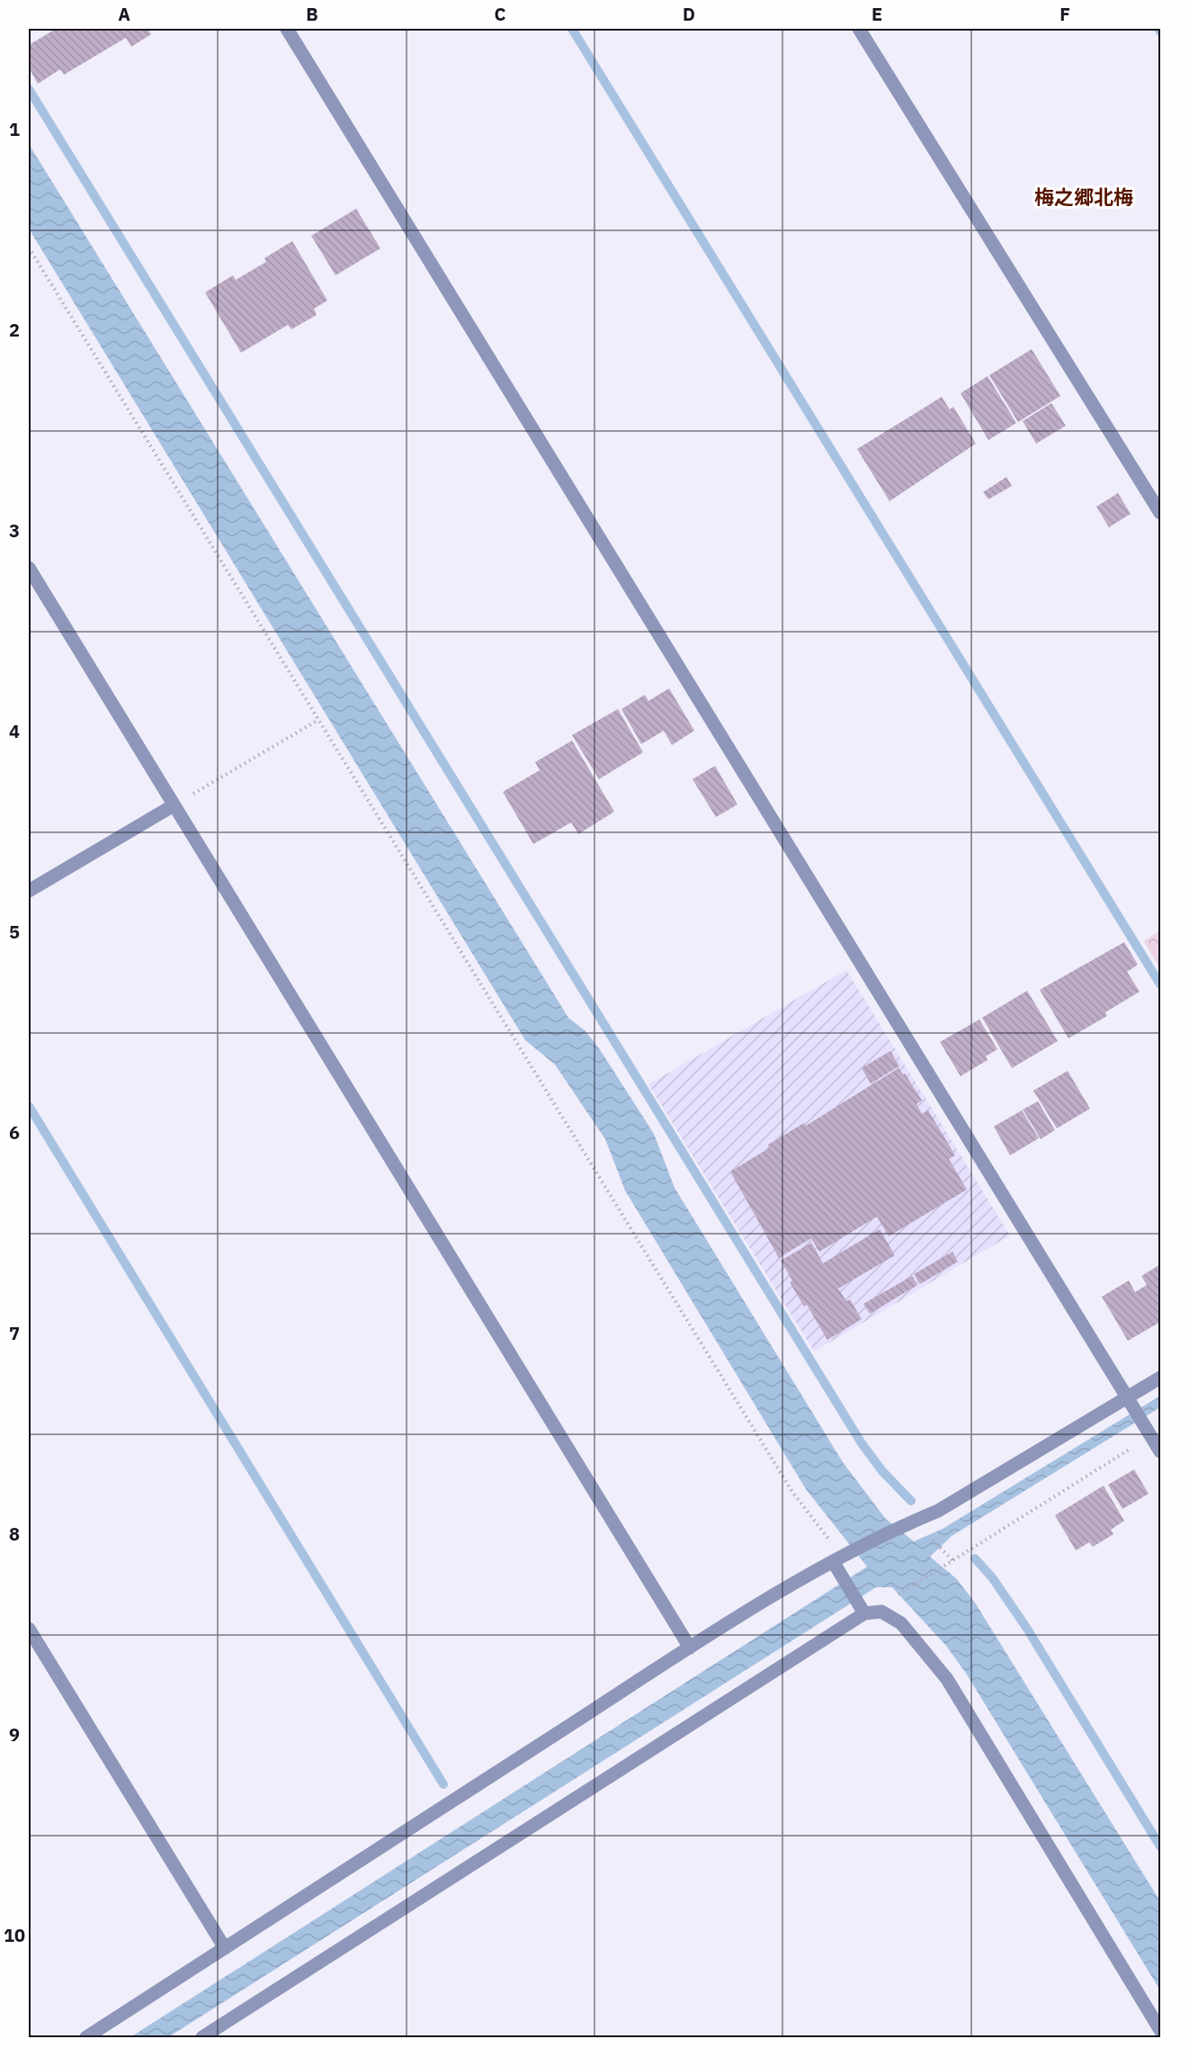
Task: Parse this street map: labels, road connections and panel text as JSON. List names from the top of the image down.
{
  "districts": ["梅之郷北梅"],
  "grid": {
    "columns": [
      "A",
      "B",
      "C",
      "D",
      "E",
      "F"
    ],
    "rows": [
      "1",
      "2",
      "3",
      "4",
      "5",
      "6",
      "7",
      "8",
      "9",
      "10"
    ]
  }
}
